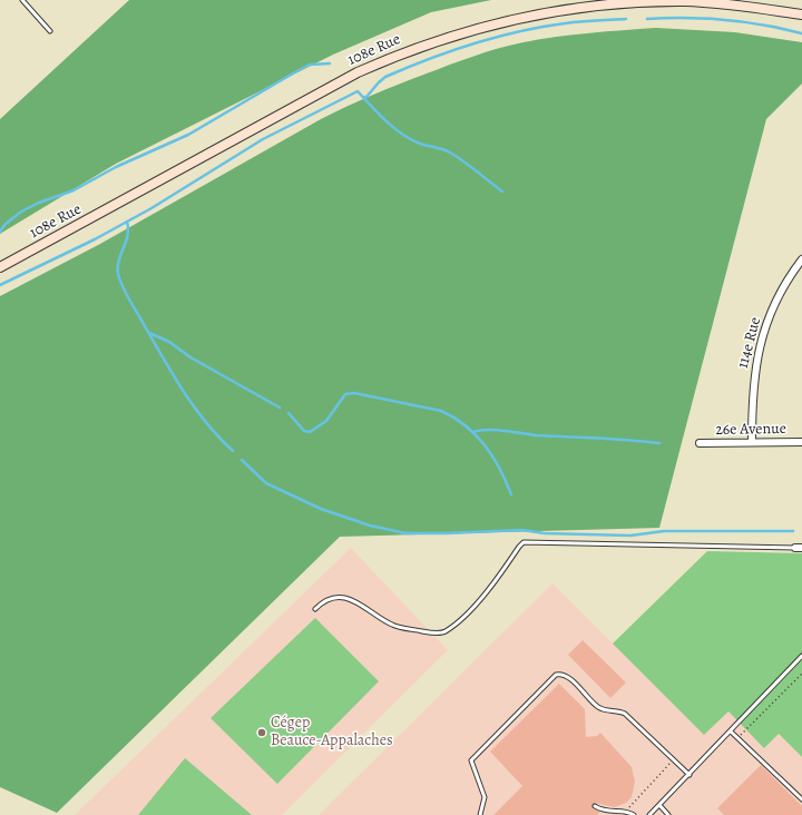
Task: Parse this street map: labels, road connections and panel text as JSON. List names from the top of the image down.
{
  "streets": {
    "main road": ["108e Rue"],
    "street": ["114e Rue", "26e Avenue"]
  },
  "crossings": [
    ["114e Rue", "26e Avenue"]
  ],
  "places": ["Cégep Beauce-Appalaches"]
}
